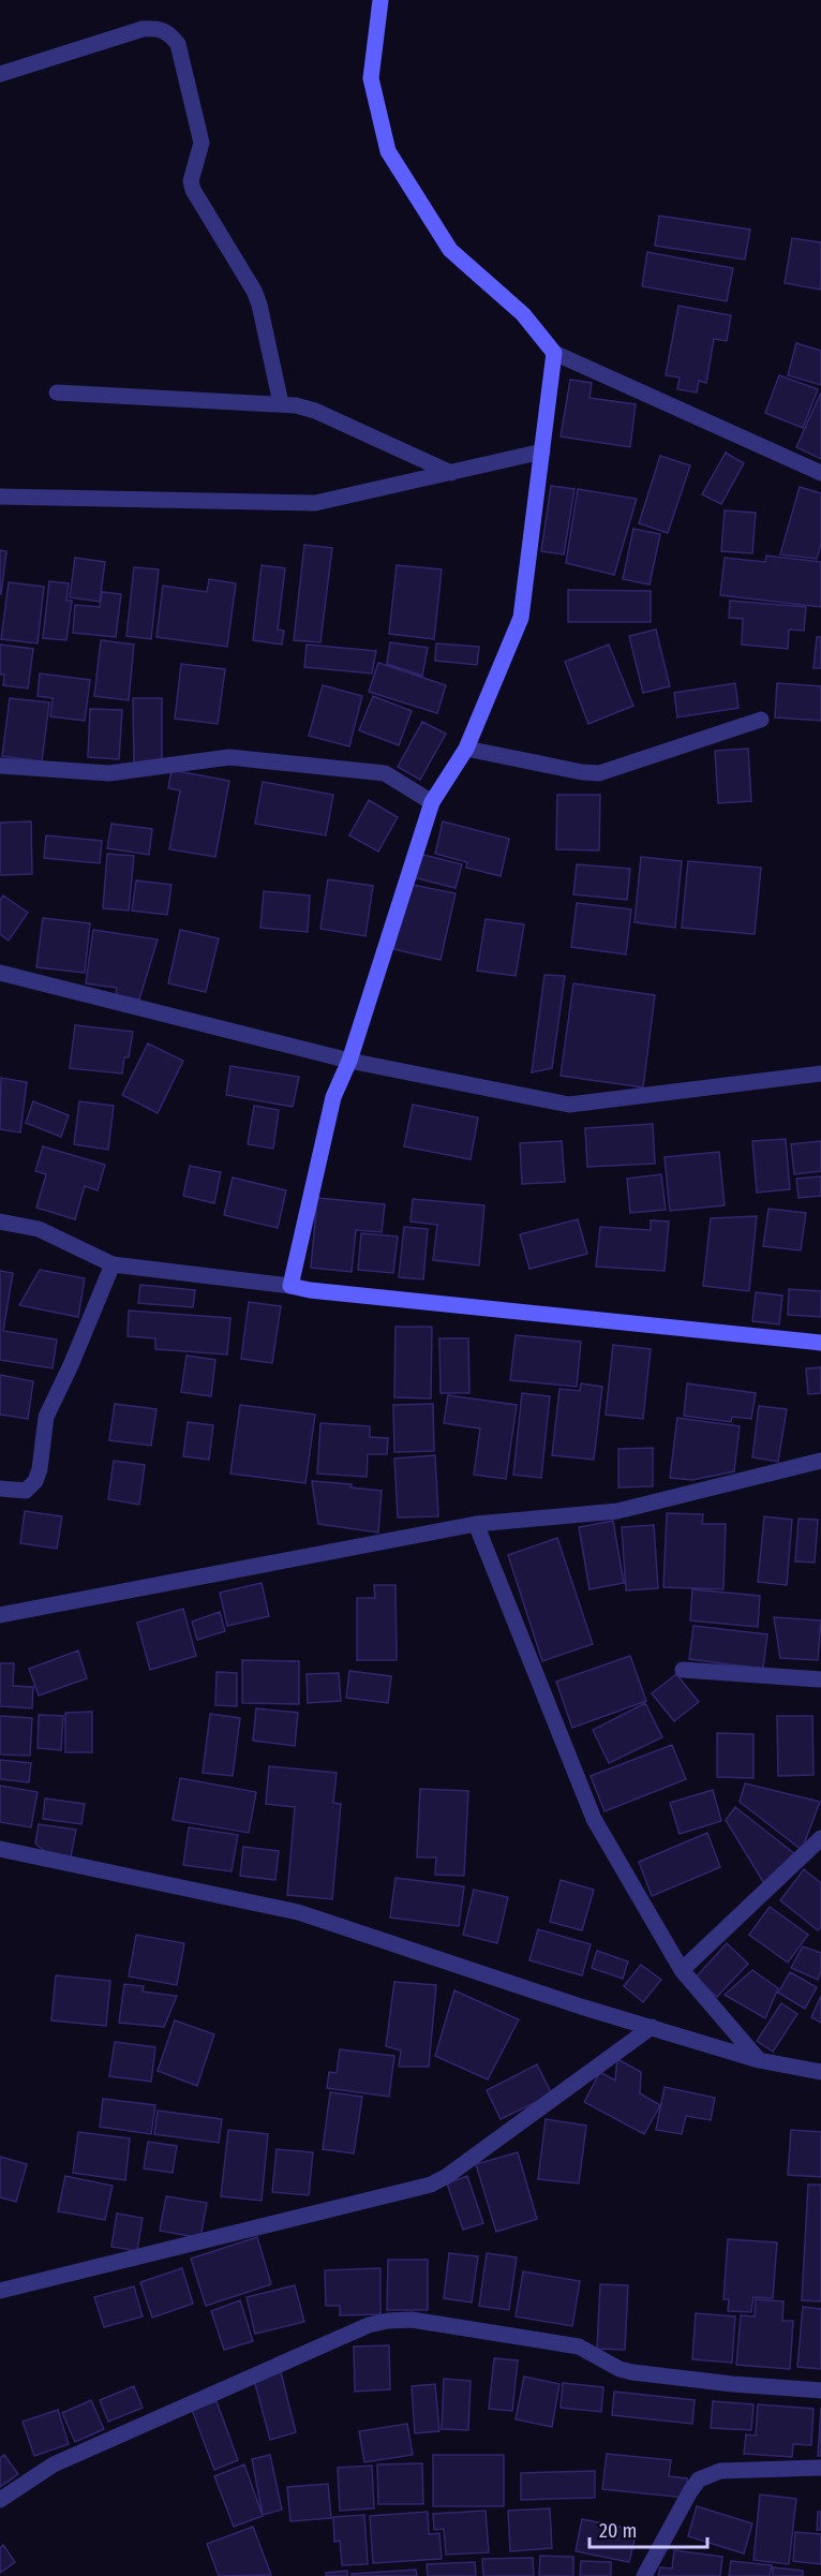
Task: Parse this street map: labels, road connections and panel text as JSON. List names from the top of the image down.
{
  "scale_bar": "20 m"
}
